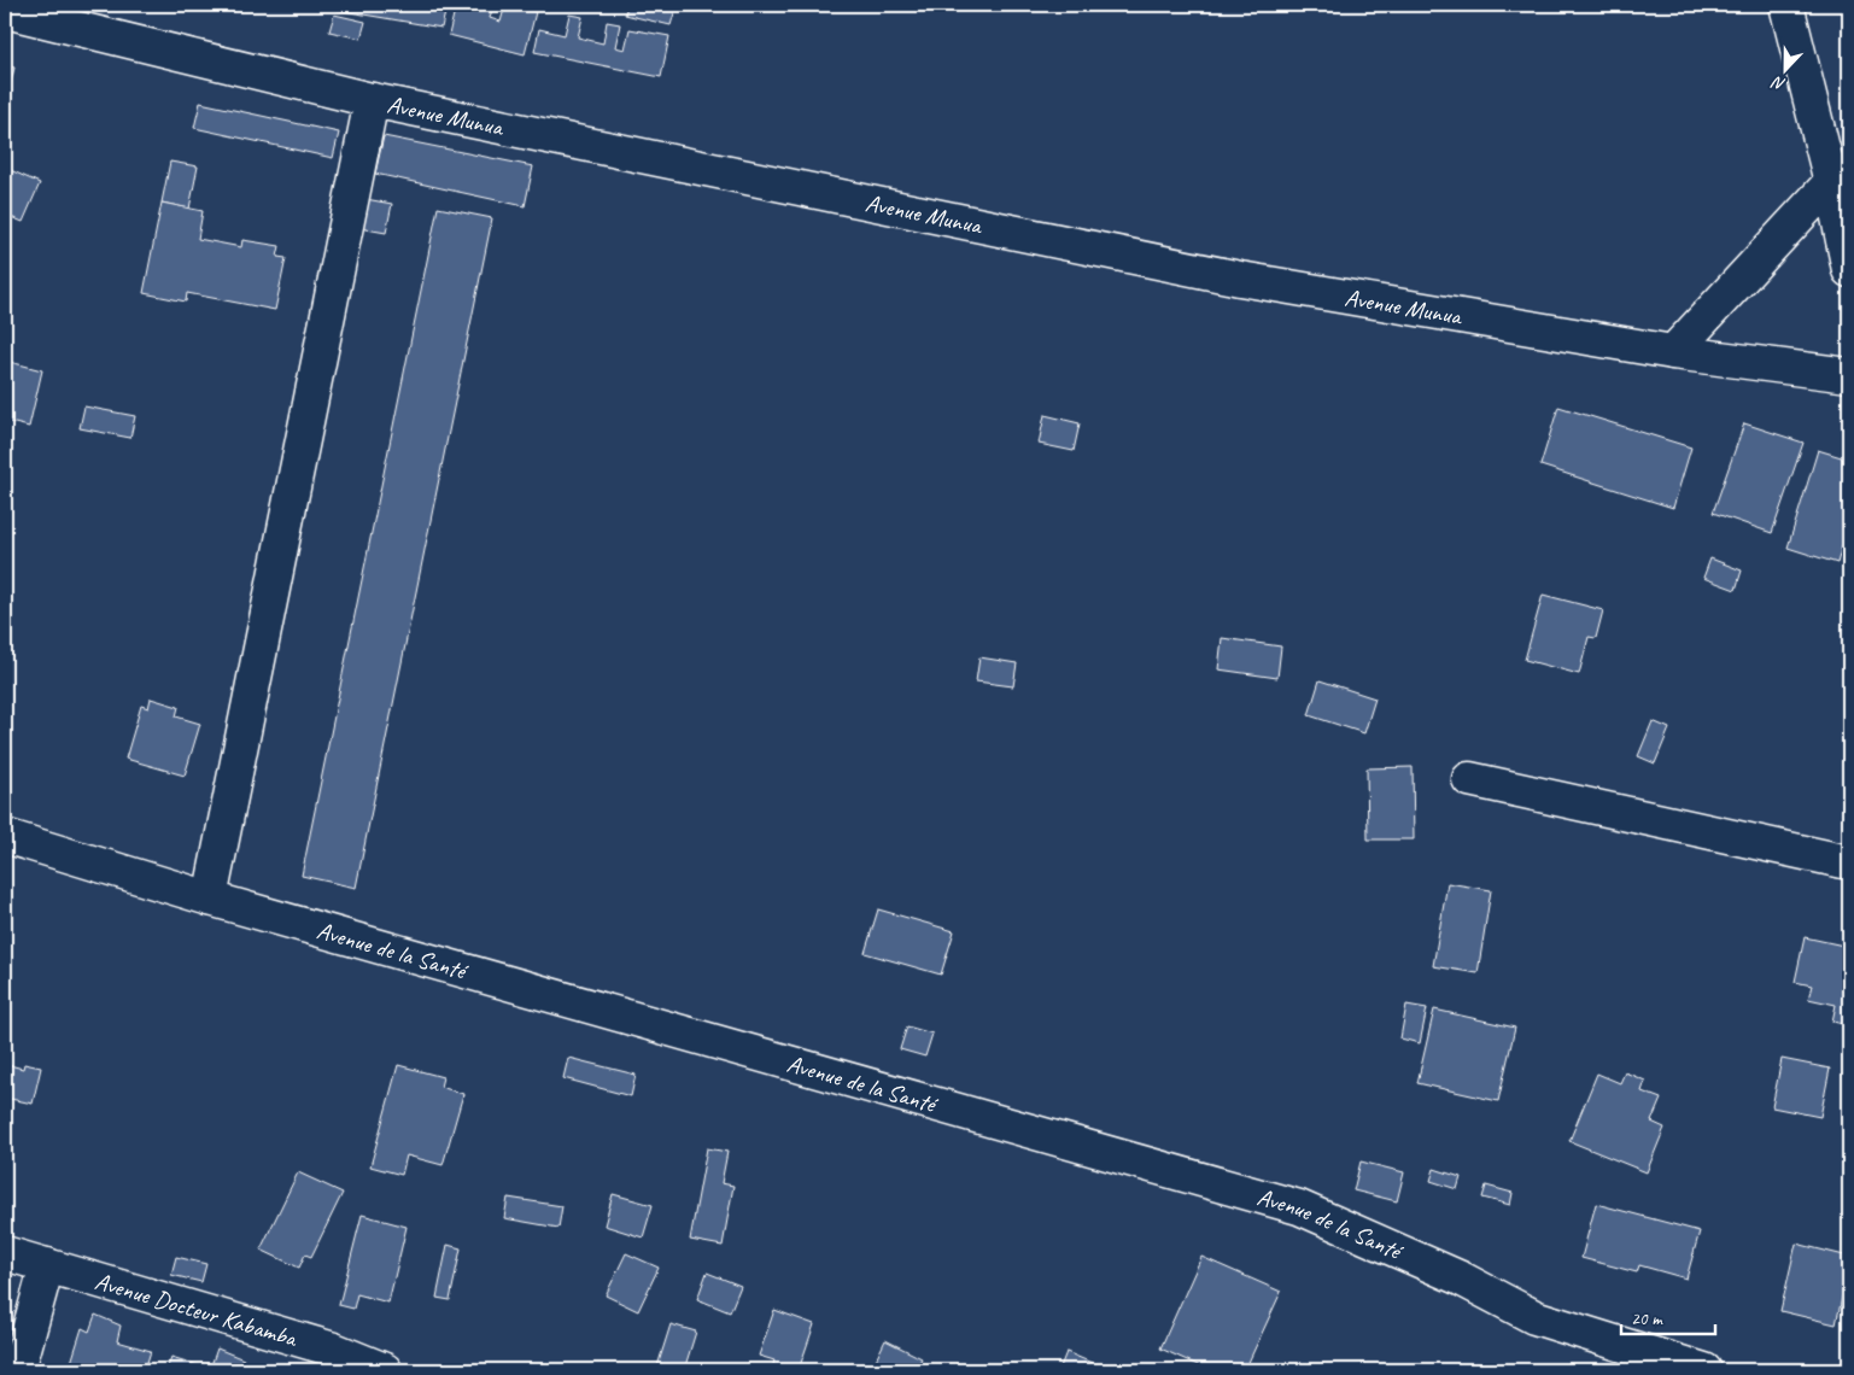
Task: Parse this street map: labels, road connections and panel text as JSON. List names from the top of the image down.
{
  "streets": {
    "street": ["Avenue Munua", "Avenue de la Santé", "Avenue Docteur Kabamba"]
  },
  "scale_bar": "20 m",
  "north": "bottom"
}
